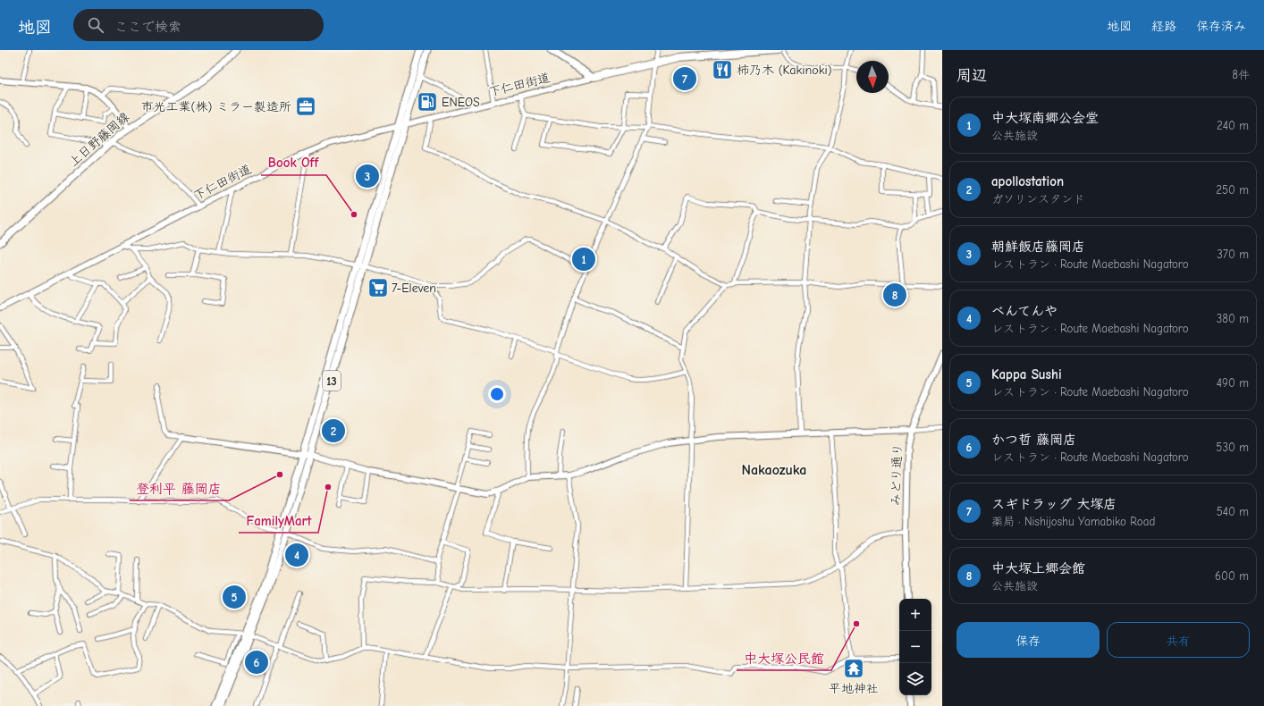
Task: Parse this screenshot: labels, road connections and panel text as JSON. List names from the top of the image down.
{
  "streets": {
    "main road": ["上日野藤岡線", "13"],
    "street": ["下仁田街道", "みどり通り"]
  },
  "crossings": [
    ["下仁田街道", "13"]
  ],
  "districts": ["Nakaozuka"],
  "places": {
    "restaurant": ["柿乃木 (Kakinoki)"],
    "fuel station": ["ENEOS"],
    "office": ["市光工業(株) ミラー製造所"],
    "other": [
      "Book Off",
      "登利平 藤岡店",
      "FamilyMart",
      "中大塚公民館"
    ],
    "supermarket": ["7-Eleven"],
    "temple": ["平地神社"]
  },
  "north": "bottom",
  "page": {
    "header": "地図",
    "search": "ここで検索",
    "nav": ["地図", "経路", "保存済み"],
    "heading": ["周辺", "8件"],
    "pins": [
      "7",
      "3",
      "1",
      "8",
      "2",
      "4",
      "5",
      "6"
    ],
    "list": [
      {
        "mark": "1",
        "name": "中大塚南郷公会堂",
        "note": "公共施設",
        "value": "240 m"
      },
      {
        "mark": "2",
        "name": "apollostation",
        "note": "ガソリンスタンド",
        "value": "250 m"
      },
      {
        "mark": "3",
        "name": "朝鮮飯店藤岡店",
        "note": "レストラン · Route Maebashi Nagatoro",
        "value": "370 m"
      },
      {
        "mark": "4",
        "name": "べんてんや",
        "note": "レストラン · Route Maebashi Nagatoro",
        "value": "380 m"
      },
      {
        "mark": "5",
        "name": "Kappa Sushi",
        "note": "レストラン · Route Maebashi Nagatoro",
        "value": "490 m"
      },
      {
        "mark": "6",
        "name": "かつ哲 藤岡店",
        "note": "レストラン · Route Maebashi Nagatoro",
        "value": "530 m"
      },
      {
        "mark": "7",
        "name": "スギドラッグ 大塚店",
        "note": "薬局 · Nishijoshu Yamabiko Road",
        "value": "540 m"
      },
      {
        "mark": "8",
        "name": "中大塚上郷会館",
        "note": "公共施設",
        "value": "600 m"
      }
    ],
    "map_buttons": ["+", "−"],
    "buttons": ["保存", "共有"]
  }
}
